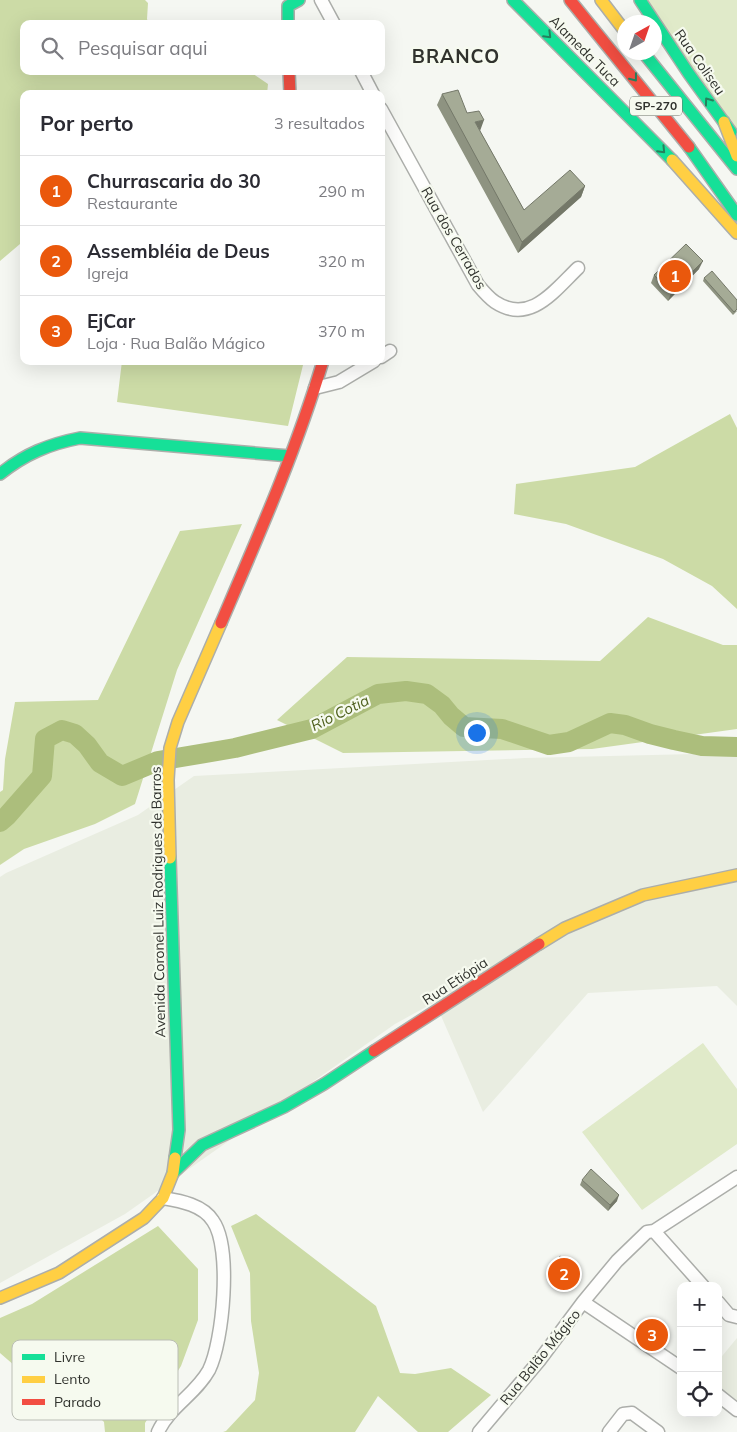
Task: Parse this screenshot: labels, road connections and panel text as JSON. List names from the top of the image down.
{
  "streets": {
    "main road": [
      "Alameda Tuca",
      "Rua Coliseu",
      "SP-270",
      "Avenida Coronel Luiz Rodrigues de Barros",
      "Rua Etiópia"
    ],
    "street": ["Rua dos Cerrados", "Rua Balão Mágico"]
  },
  "crossings": [
    ["Avenida Coronel Luiz Rodrigues de Barros", "Rua Etiópia"]
  ],
  "districts": ["BRANCO"],
  "water": ["Rio Cotia"],
  "legend": ["Livre", "Lento", "Parado"],
  "north": "top right",
  "page": {
    "search": "Pesquisar aqui",
    "heading": ["Por perto", "3 resultados"],
    "list": [
      {
        "mark": "1",
        "name": "Churrascaria do 30",
        "note": "Restaurante",
        "value": "290 m"
      },
      {
        "mark": "2",
        "name": "Assembléia de Deus",
        "note": "Igreja",
        "value": "320 m"
      },
      {
        "mark": "3",
        "name": "EjCar",
        "note": "Loja · Rua Balão Mágico",
        "value": "370 m"
      }
    ],
    "pins": ["1", "2", "3"],
    "map_buttons": ["+", "−"]
  }
}
